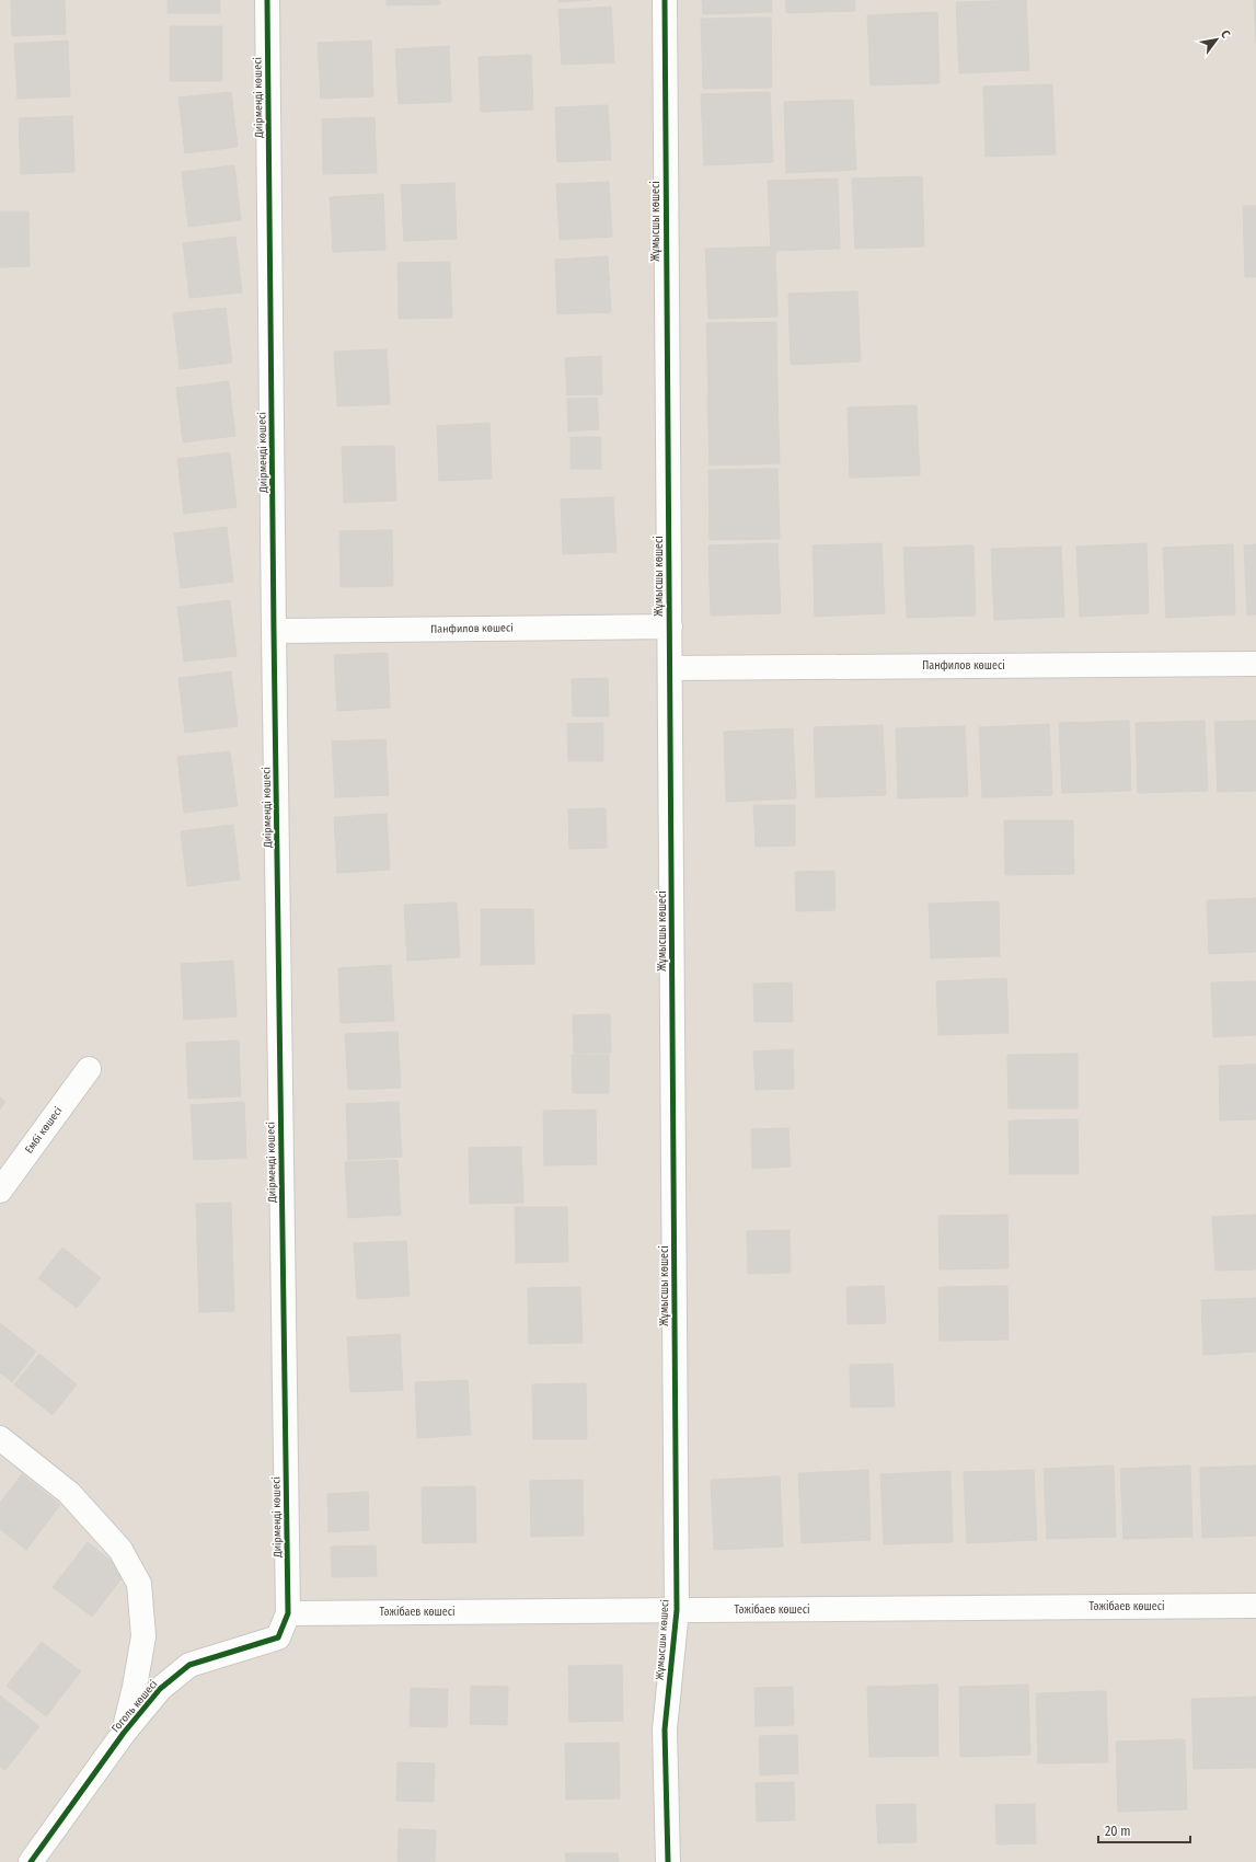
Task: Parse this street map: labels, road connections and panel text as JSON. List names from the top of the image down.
{
  "streets": {
    "street": [
      "Диірменді көшесі",
      "Жұмысшы көшесі",
      "Панфилов көшесі",
      "Ембі көшесі",
      "Тәжібаев көшесі",
      "Гоголь көшесі"
    ]
  },
  "crossings": [
    ["Диірменді көшесі", "Панфилов көшесі"],
    ["Диірменді көшесі", "Тәжібаев көшесі"],
    ["Диірменді көшесі", "Гоголь көшесі"],
    ["Жұмысшы көшесі", "Панфилов көшесі"],
    ["Жұмысшы көшесі", "Тәжібаев көшесі"],
    ["Тәжібаев көшесі", "Гоголь көшесі"]
  ],
  "scale_bar": "20 m",
  "north": "top right"
}
